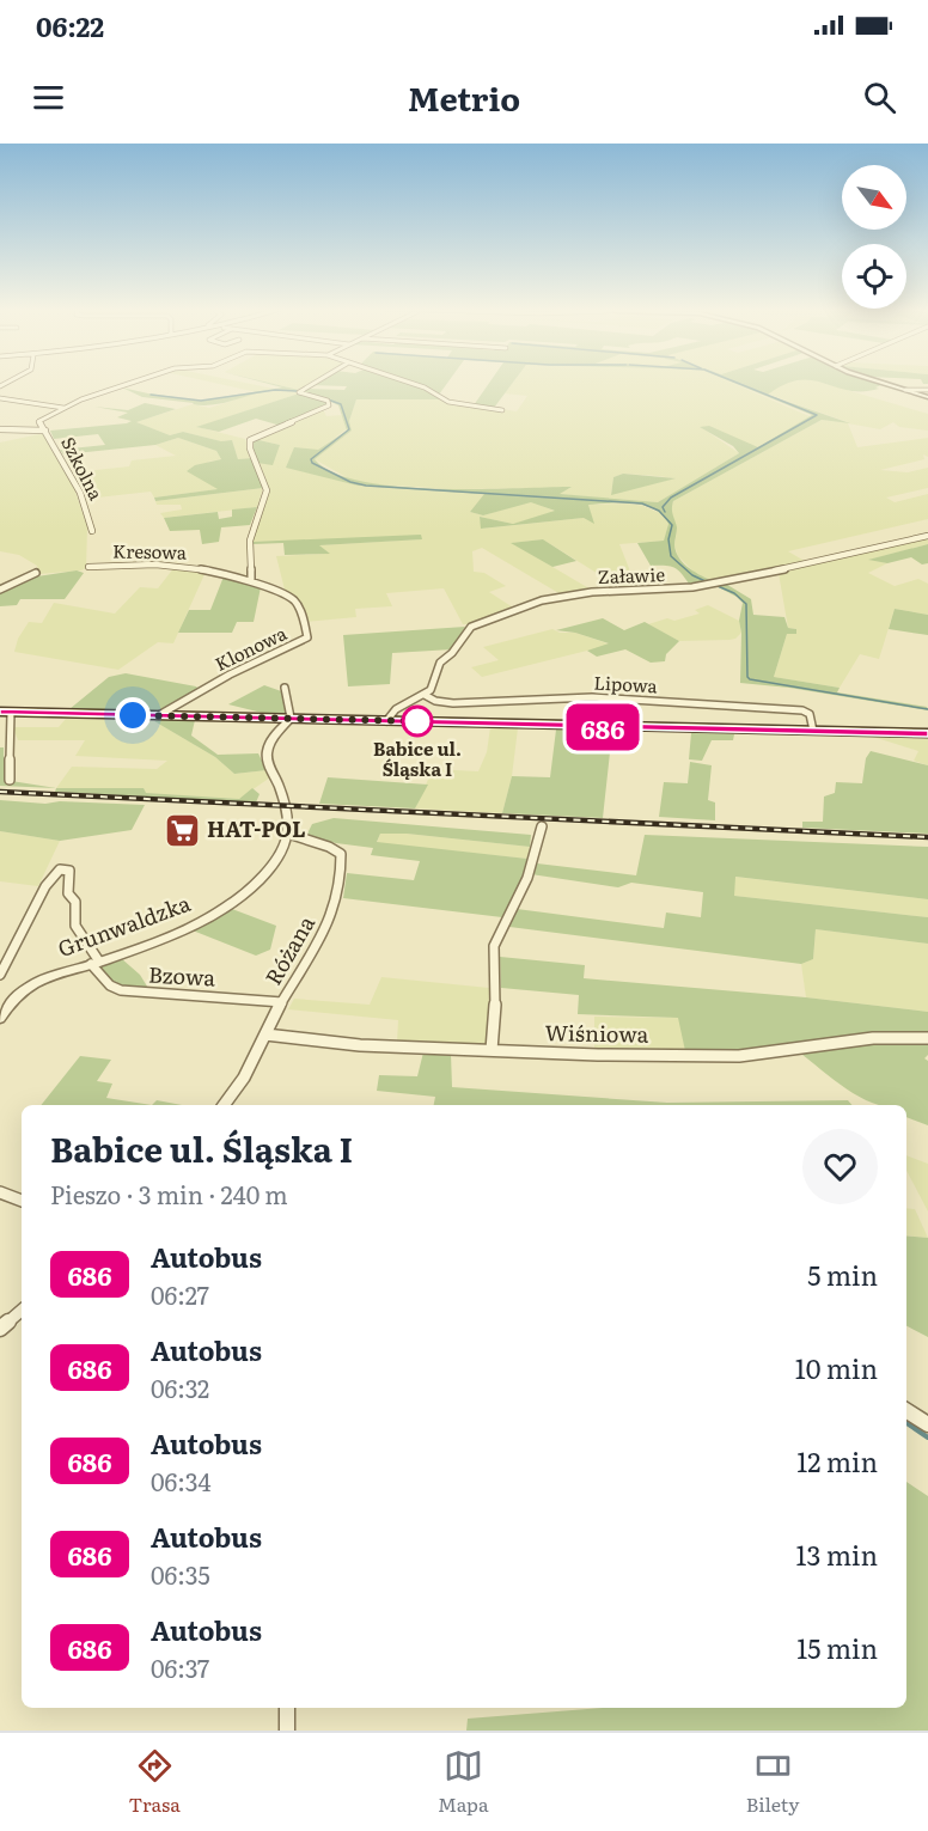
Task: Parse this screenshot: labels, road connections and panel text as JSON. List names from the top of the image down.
{
  "streets": {
    "street": [
      "Szkolna",
      "Kresowa",
      "Załawie",
      "Klonowa",
      "Lipowa",
      "Grunwaldzka",
      "Różana",
      "Bzowa",
      "Wiśniowa"
    ]
  },
  "crossings": [
    ["Kresowa", "Klonowa"],
    ["Załawie", "Lipowa"],
    ["Grunwaldzka", "Różana"],
    ["Grunwaldzka", "Bzowa"],
    ["Różana", "Bzowa"],
    ["Różana", "Wiśniowa"]
  ],
  "places": {
    "other": ["Babice ul. Śląska I"],
    "supermarket": ["HAT-POL"]
  },
  "lines": ["bus line 686"],
  "north": "bottom right",
  "page": {
    "status": "06:22",
    "header": "Metrio",
    "on_map": "686",
    "heading": ["Babice ul. Śląska I", "Pieszo · 3 min · 240 m"],
    "list": [
      {
        "mark": "686",
        "name": "Autobus",
        "note": "06:27",
        "value": "5 min"
      },
      {
        "mark": "686",
        "name": "Autobus",
        "note": "06:32",
        "value": "10 min"
      },
      {
        "mark": "686",
        "name": "Autobus",
        "note": "06:34",
        "value": "12 min"
      },
      {
        "mark": "686",
        "name": "Autobus",
        "note": "06:35",
        "value": "13 min"
      },
      {
        "mark": "686",
        "name": "Autobus",
        "note": "06:37",
        "value": "15 min"
      }
    ],
    "tabs": ["Trasa", "Mapa", "Bilety"]
  }
}
